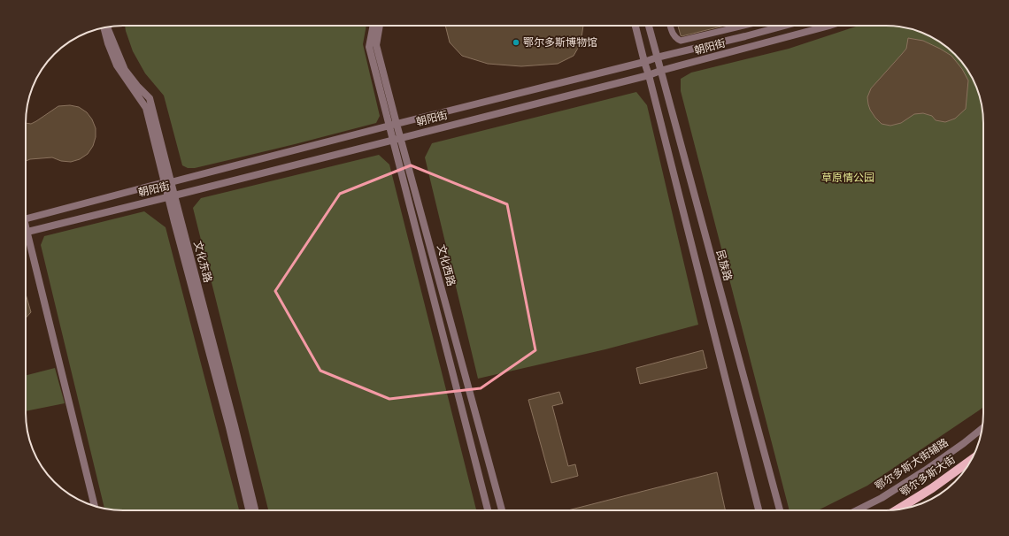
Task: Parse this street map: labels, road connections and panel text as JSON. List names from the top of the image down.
{
  "streets": {
    "main road": ["鄂尔多斯大街"],
    "street": [
      "朝阳街",
      "文化东路",
      "文化西路",
      "民族路",
      "鄂尔多斯大街辅路"
    ]
  },
  "crossings": [
    ["朝阳街", "文化东路"],
    ["朝阳街", "文化西路"],
    ["朝阳街", "民族路"]
  ],
  "parks": ["草原情公园"],
  "places": ["鄂尔多斯博物馆"]
}
